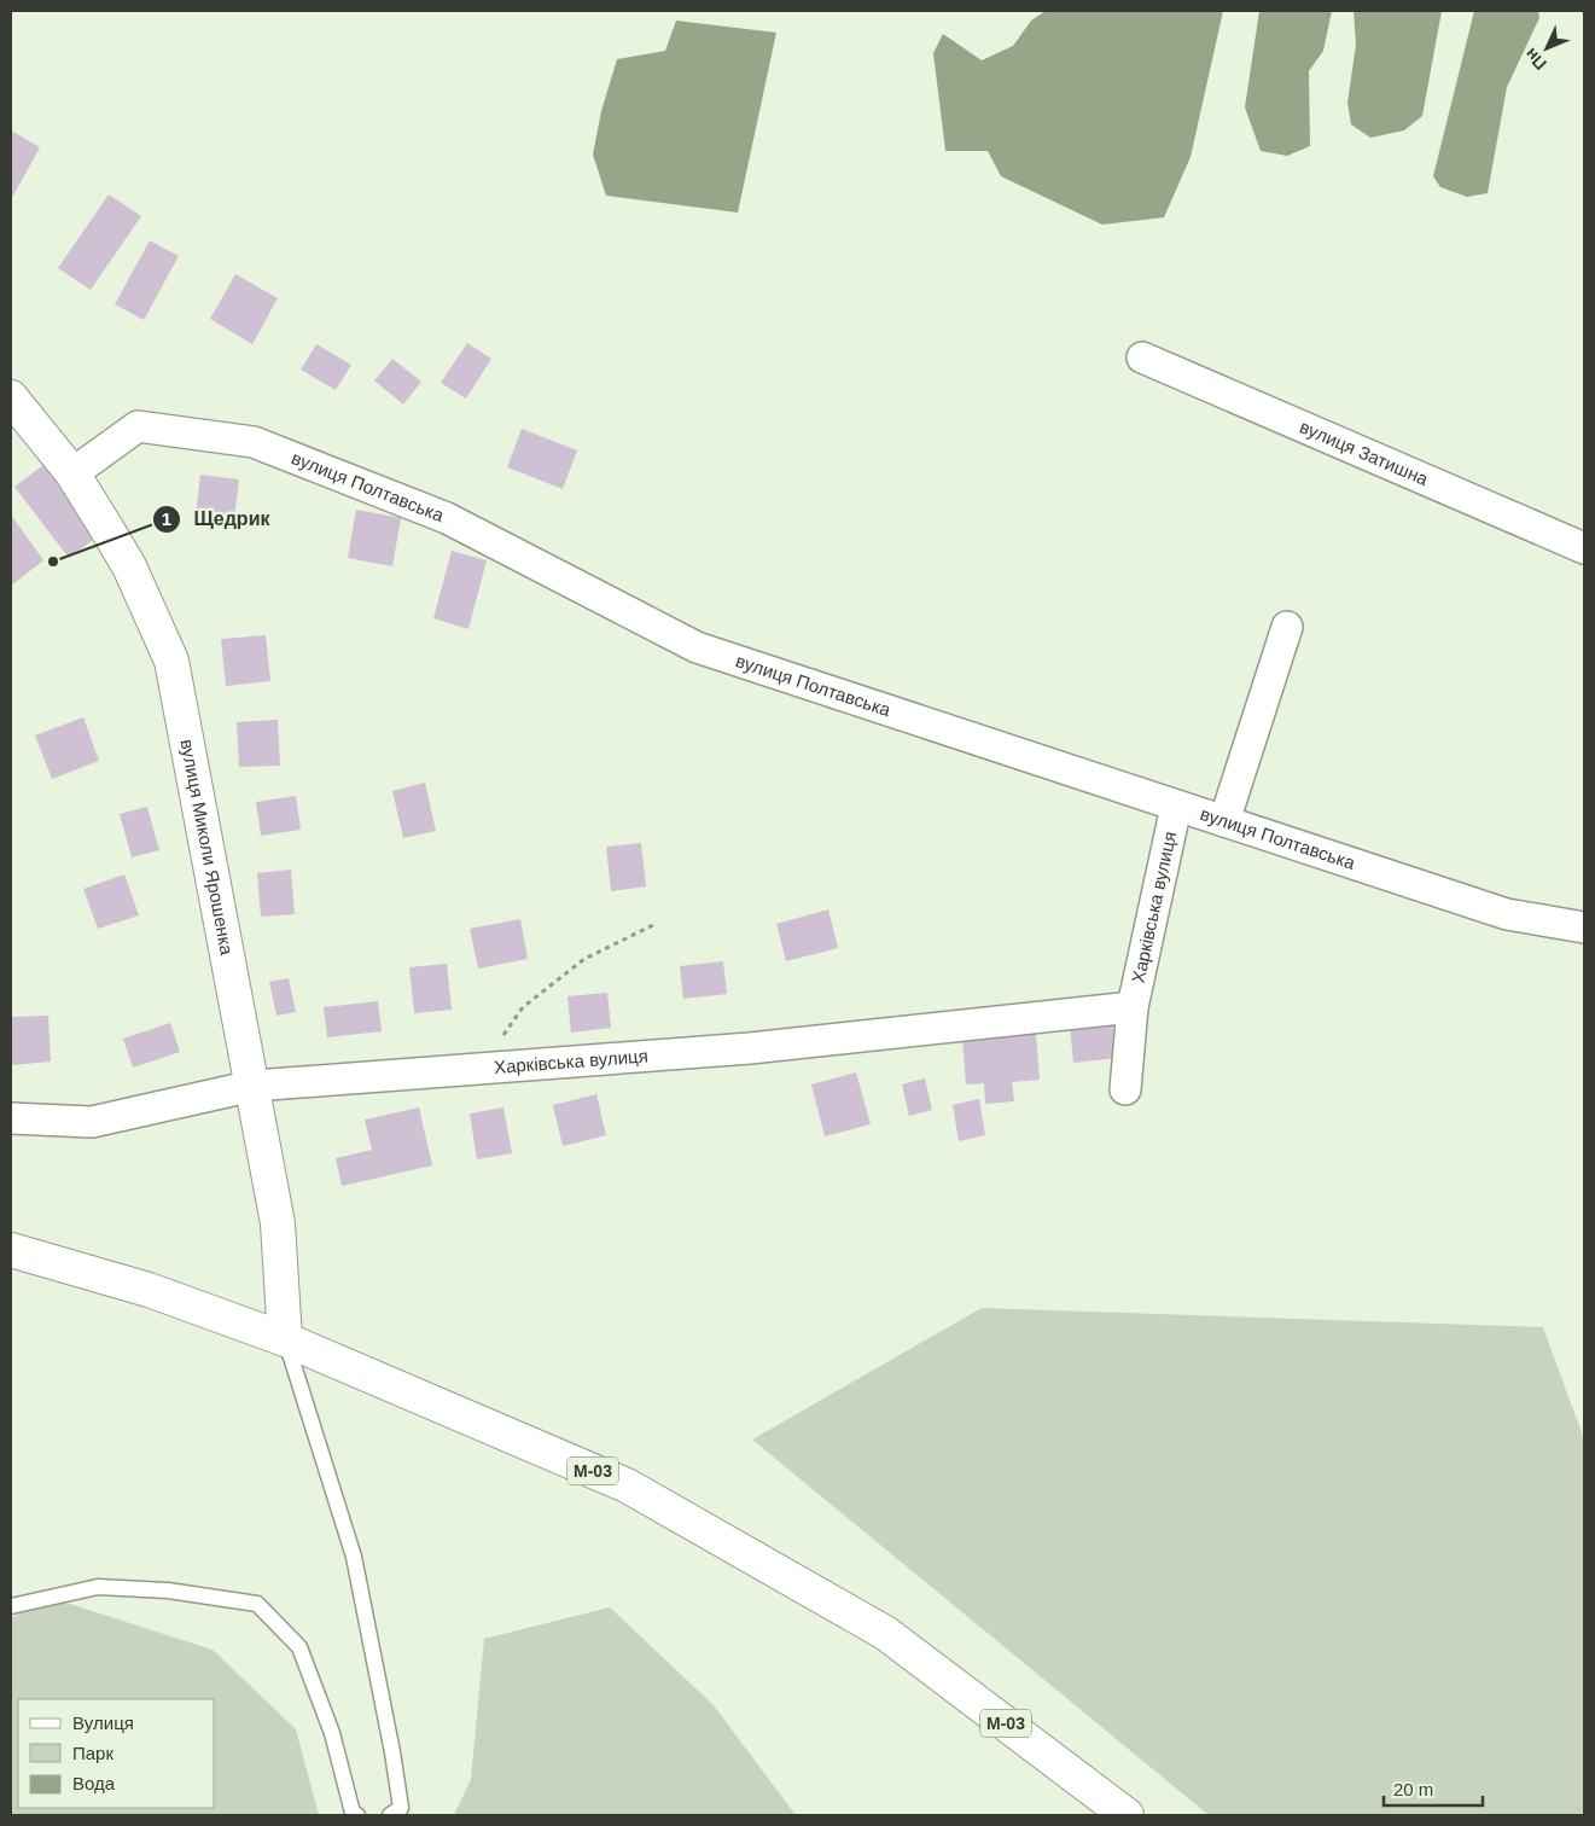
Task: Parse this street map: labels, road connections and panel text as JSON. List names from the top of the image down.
{
  "streets": {
    "main road": ["вулиця Миколи Ярошенка", "М-03"],
    "street": ["вулиця Затишна", "вулиця Полтавська", "Харківська вулиця"]
  },
  "crossings": [
    ["вулиця Полтавська", "вулиця Миколи Ярошенка"],
    ["вулиця Полтавська", "Харківська вулиця"],
    ["вулиця Миколи Ярошенка", "Харківська вулиця"],
    ["вулиця Миколи Ярошенка", "М-03"]
  ],
  "places": ["Щедрик"],
  "legend": ["Вулиця", "Парк", "Вода"],
  "scale_bar": "20 m",
  "north": "bottom left"
}
